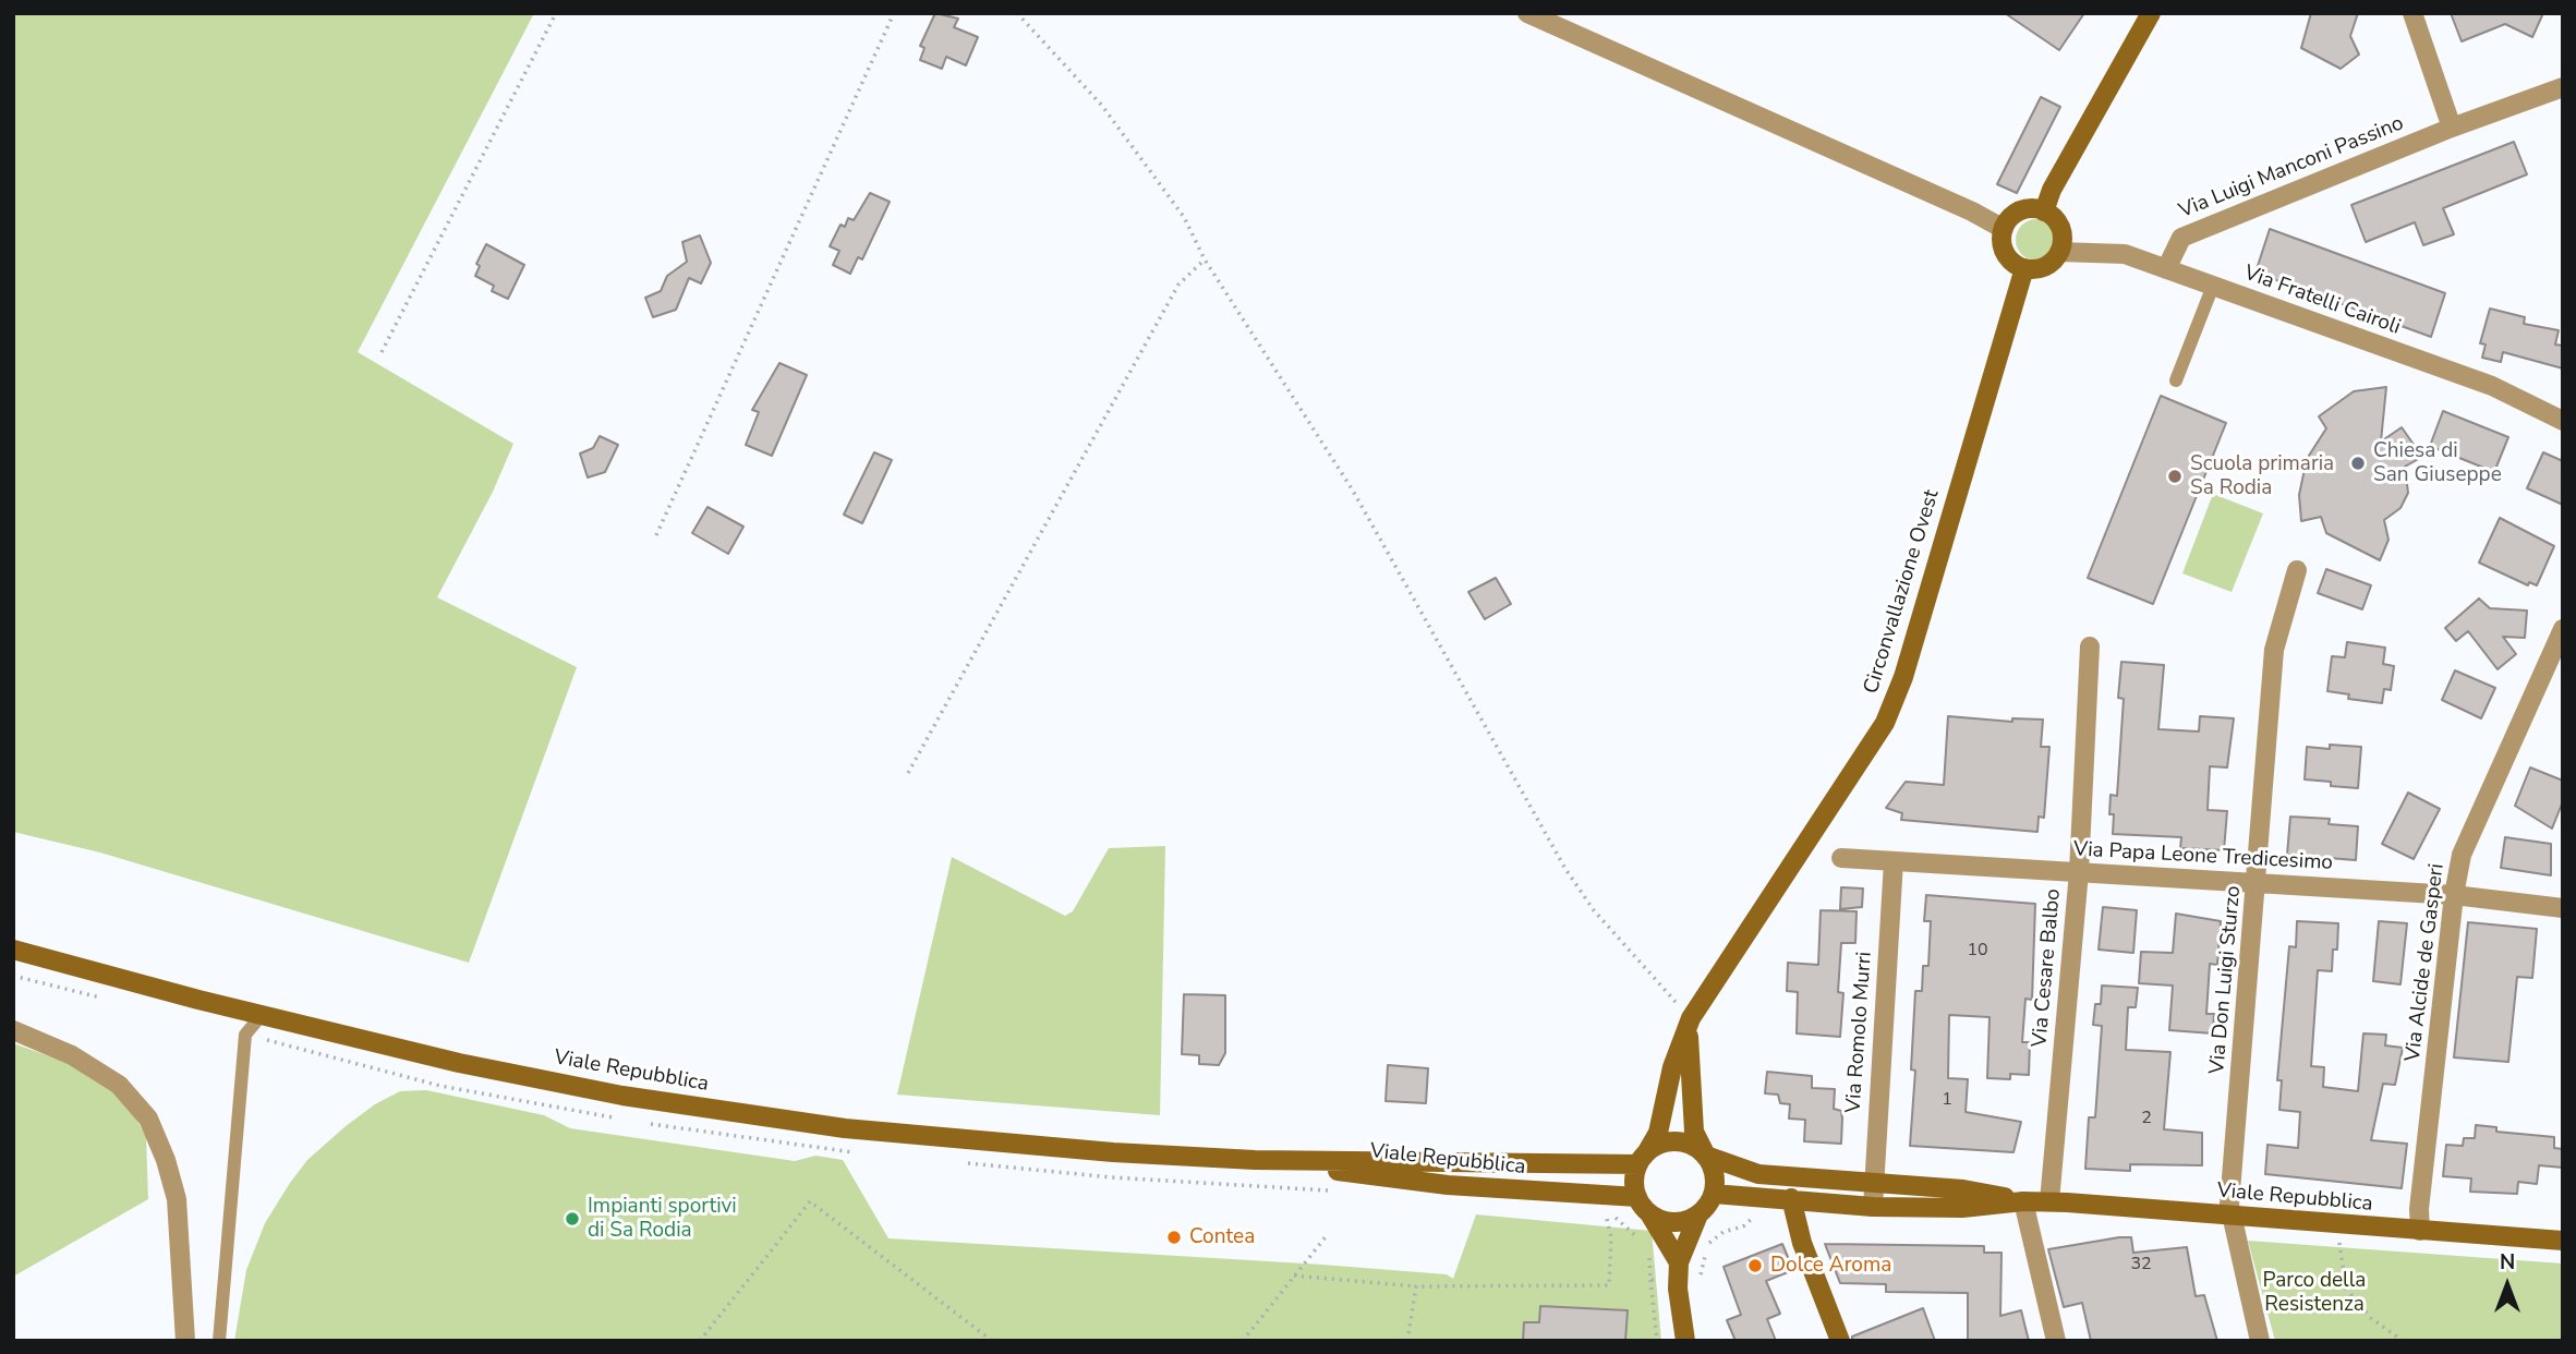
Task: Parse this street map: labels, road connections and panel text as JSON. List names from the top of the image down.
{
  "streets": {
    "street": [
      "Via Luigi Manconi Passino",
      "Via Fratelli Cairoli",
      "Circonvallazione Ovest",
      "Via Papa Leone Tredicesimo",
      "Via Alcide de Gasperi",
      "Via Cesare Balbo",
      "Via Don Luigi Sturzo",
      "Via Romolo Murri",
      "Viale Repubblica"
    ]
  },
  "crossings": [
    ["Via Luigi Manconi Passino", "Via Fratelli Cairoli"],
    ["Via Fratelli Cairoli", "Circonvallazione Ovest"],
    ["Circonvallazione Ovest", "Viale Repubblica"],
    ["Via Papa Leone Tredicesimo", "Via Alcide de Gasperi"],
    ["Via Papa Leone Tredicesimo", "Via Cesare Balbo"],
    ["Via Papa Leone Tredicesimo", "Via Don Luigi Sturzo"],
    ["Via Papa Leone Tredicesimo", "Via Romolo Murri"],
    ["Via Alcide de Gasperi", "Viale Repubblica"],
    ["Via Cesare Balbo", "Viale Repubblica"],
    ["Via Don Luigi Sturzo", "Viale Repubblica"],
    ["Via Romolo Murri", "Viale Repubblica"]
  ],
  "parks": ["Parco della Resistenza"],
  "places": [
    "Chiesa di San Giuseppe",
    "Scuola primaria Sa Rodia",
    "Impianti sportivi di Sa Rodia",
    "Contea",
    "Dolce Aroma"
  ],
  "house_numbers": [
    "10",
    "1",
    "2",
    "32"
  ],
  "north": "top"
}
